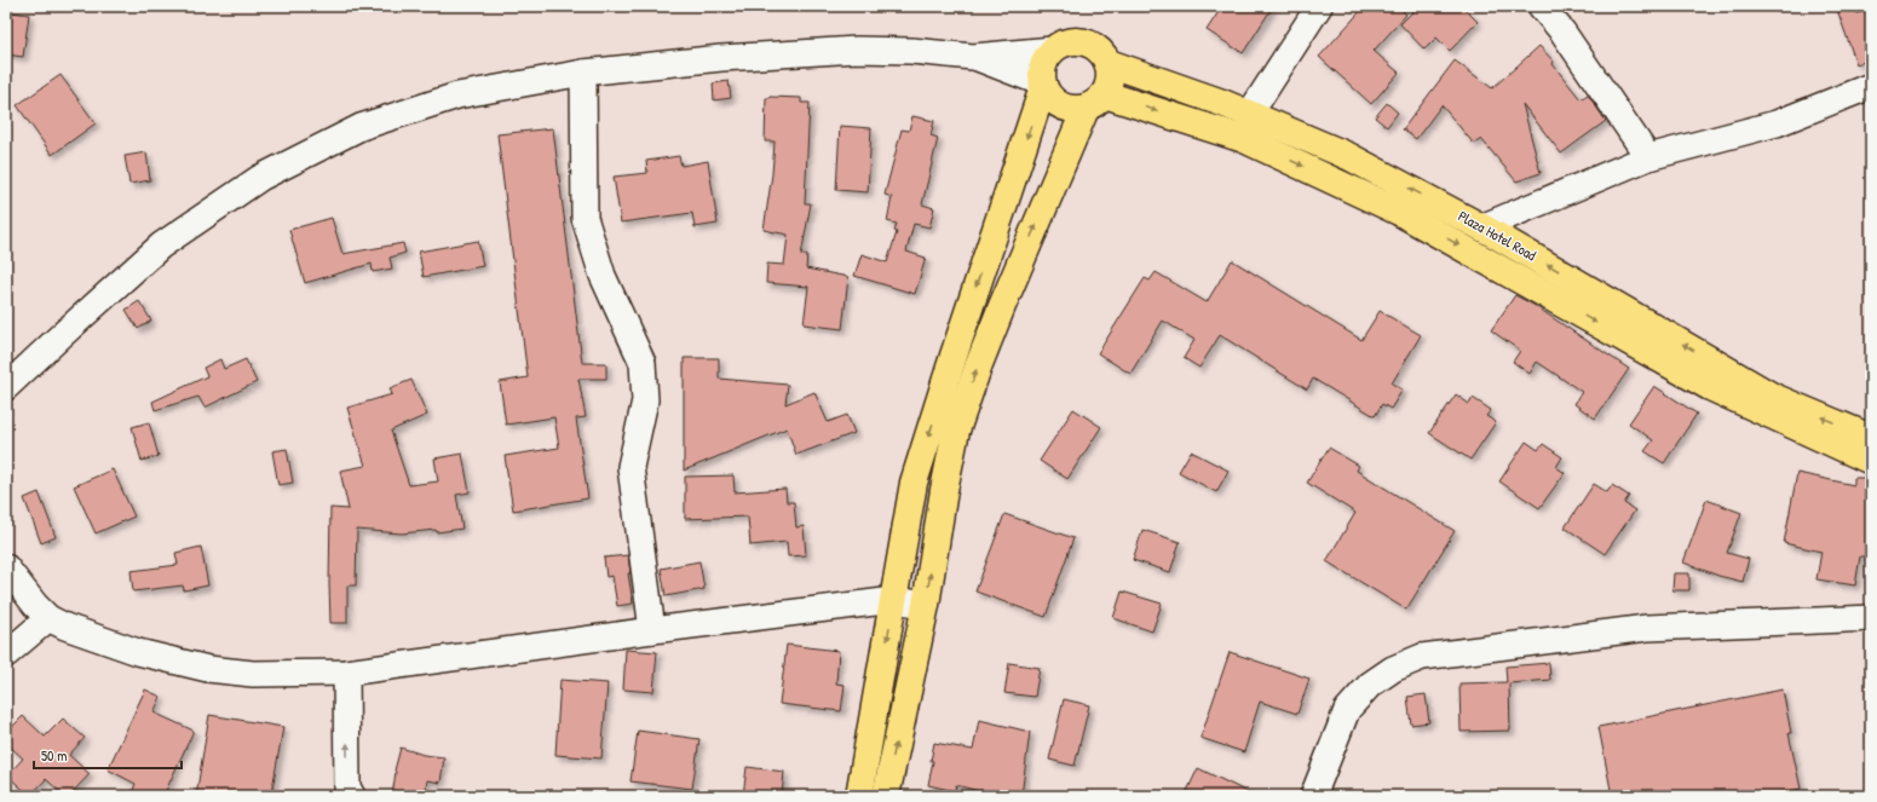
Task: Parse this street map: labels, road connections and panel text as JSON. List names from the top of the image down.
{
  "streets": {
    "main road": ["Plaza Hotel Road"]
  },
  "scale_bar": "50 m"
}
